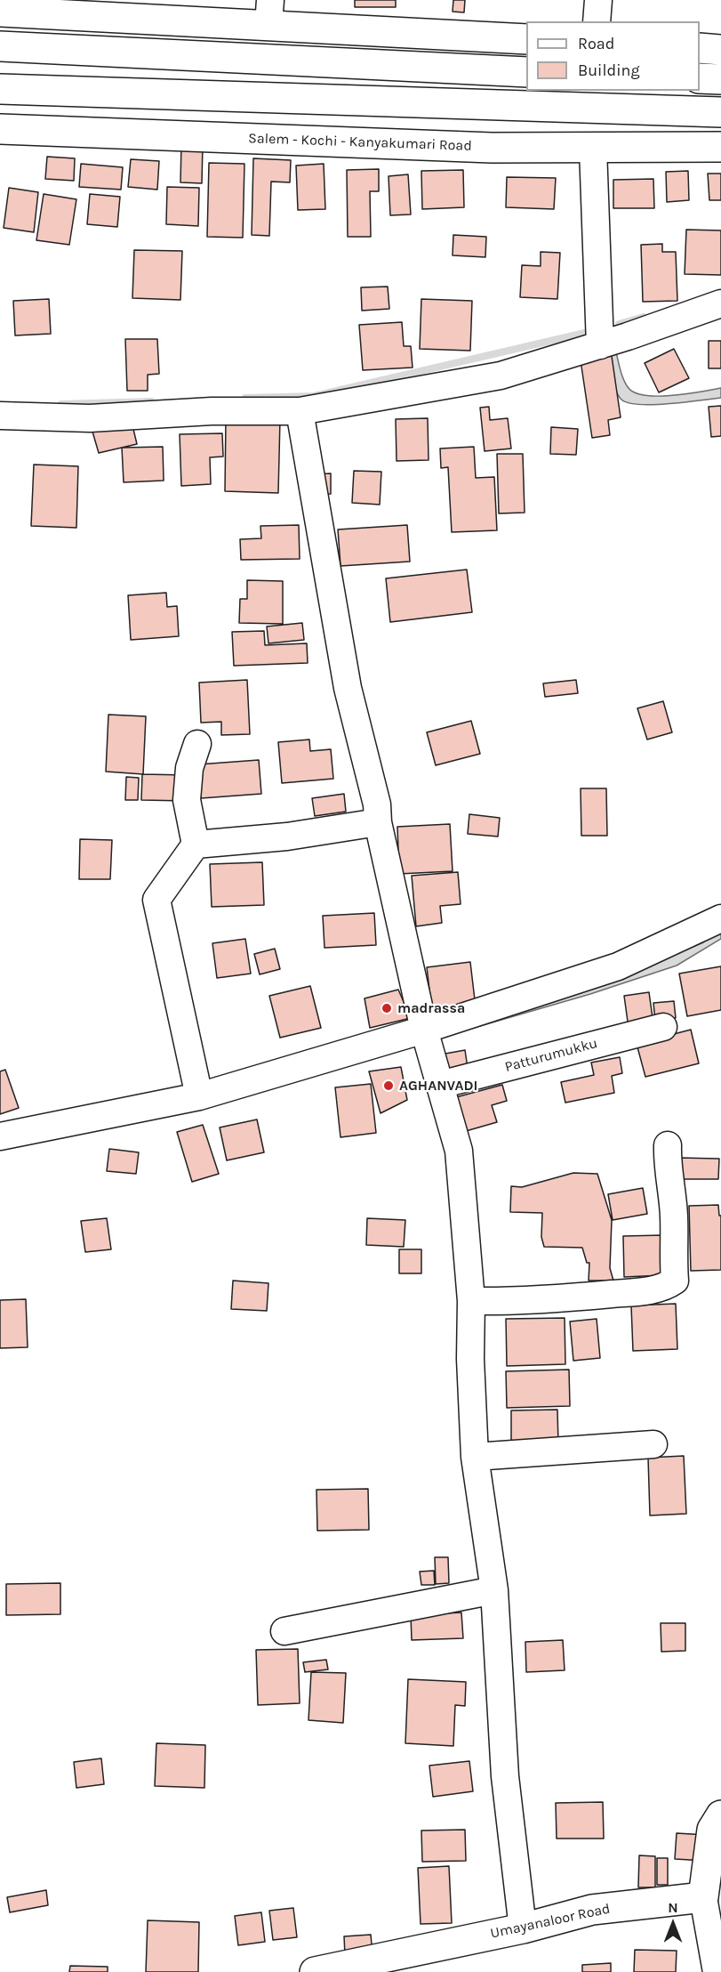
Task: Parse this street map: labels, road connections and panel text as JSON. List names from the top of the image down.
{
  "streets": {
    "main road": ["Salem - Kochi - Kanyakumari Road", "Umayanaloor Road"],
    "street": ["Patturumukku"]
  },
  "places": ["madrassa", "AGHANVADI"],
  "legend": ["Road", "Building"],
  "north": "top"
}
